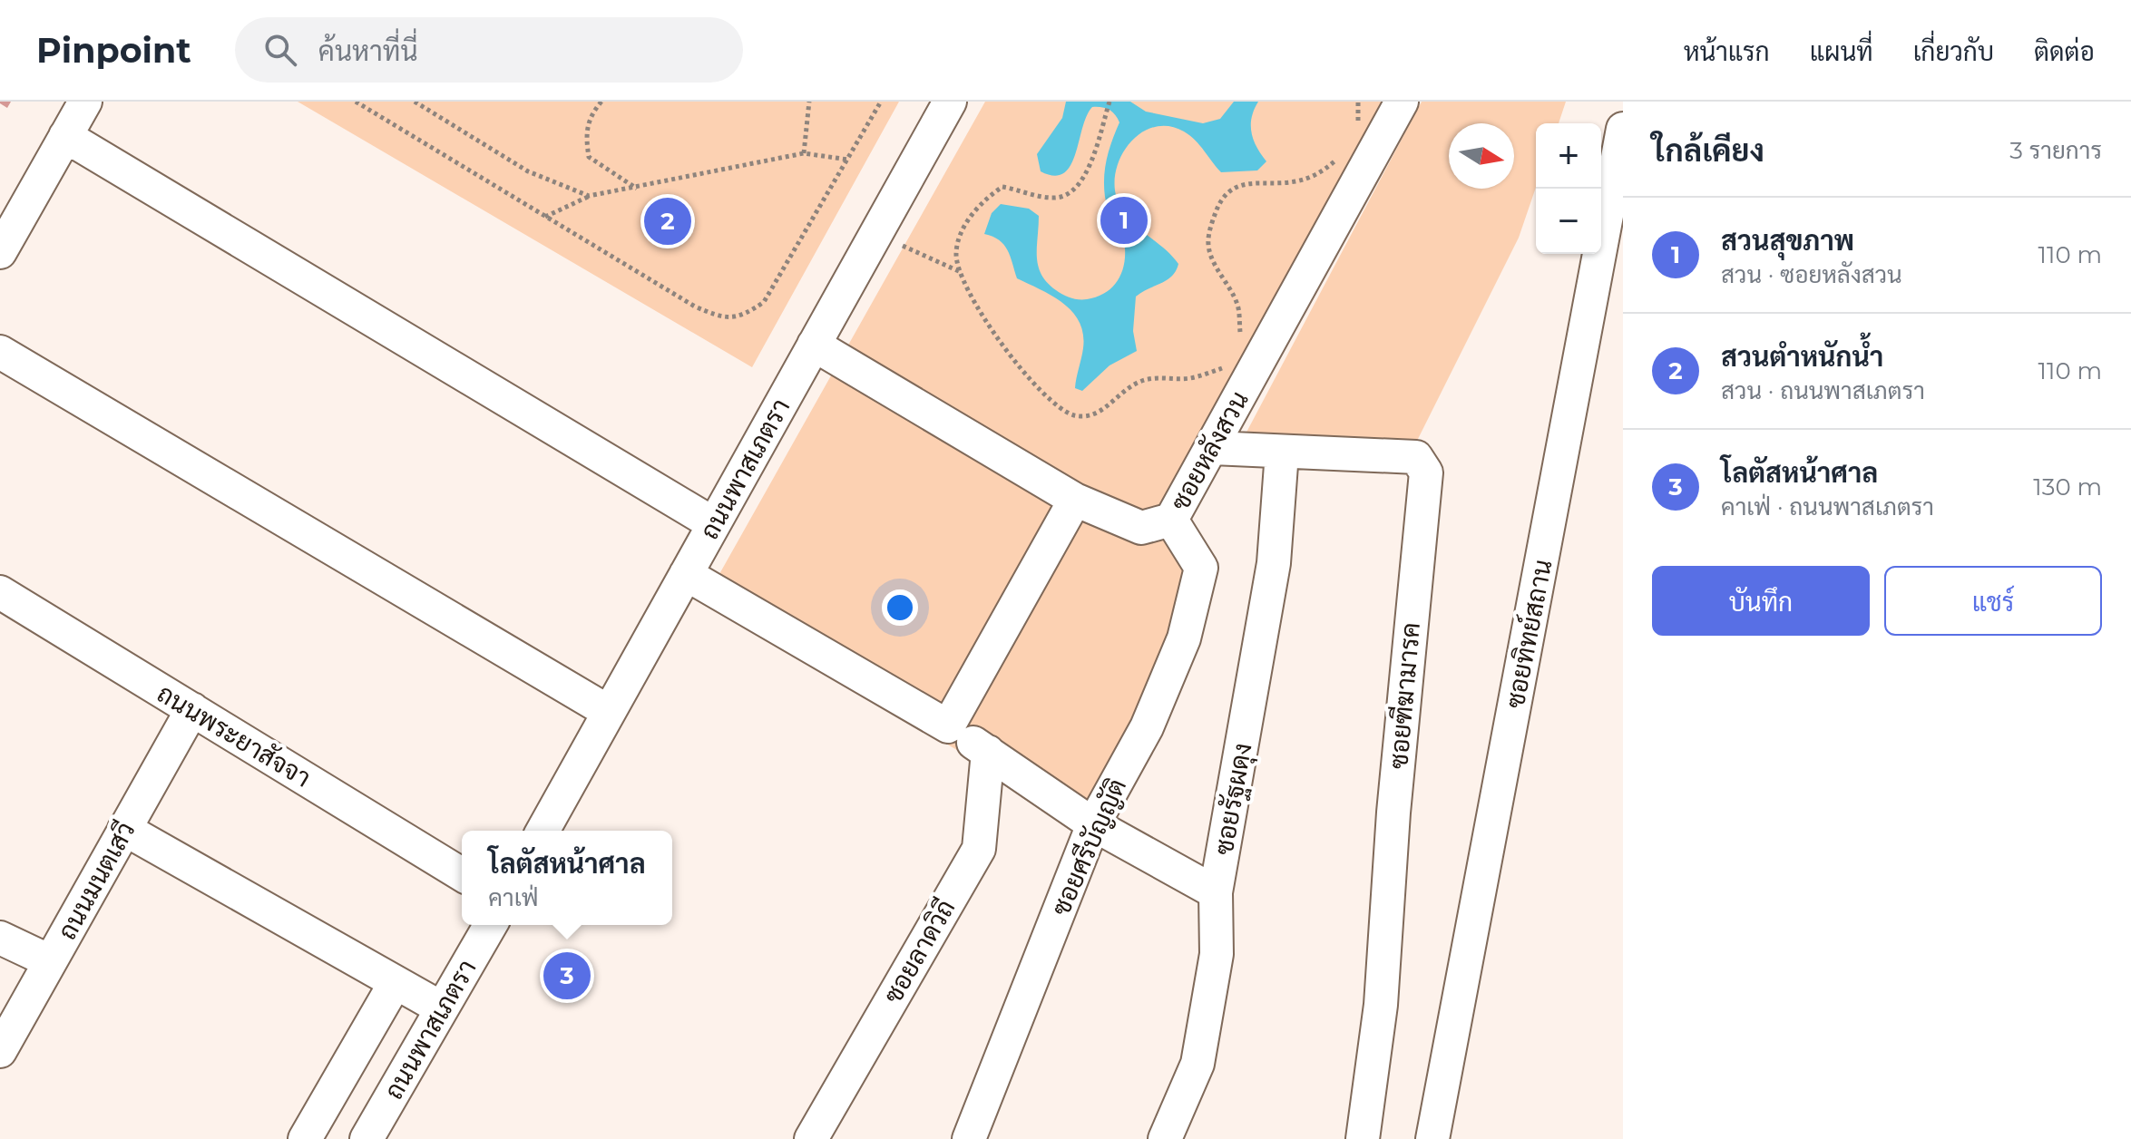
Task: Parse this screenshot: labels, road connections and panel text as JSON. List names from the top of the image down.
{
  "streets": {
    "street": [
      "ซอยหลังสวน",
      "ถนนพาสเภตรา",
      "ซอยทิทย์สถาน",
      "ซอยฑีฆามารค",
      "ถนนพระยาสัจจา",
      "ซอยรัฐผดุง",
      "ซอยศรีบัญญัติ",
      "ถนนมนตเสวี",
      "ซอยลาดวิถี"
    ]
  },
  "crossings": [
    ["ซอยหลังสวน", "ถนนพาสเภตรา"],
    ["ซอยหลังสวน", "ซอยฑีฆามารค"],
    ["ซอยหลังสวน", "ซอยศรีบัญญัติ"],
    ["ซอยฑีฆามารค", "ซอยรัฐผดุง"],
    ["ถนนพระยาสัจจา", "ถนนมนตเสวี"]
  ],
  "north": "right",
  "page": {
    "header": "Pinpoint",
    "search": "ค้นหาที่นี่",
    "nav": [
      "หน้าแรก",
      "แผนที่",
      "เกี่ยวกับ",
      "ติดต่อ"
    ],
    "heading": ["ใกล้เคียง", "3 รายการ"],
    "map_buttons": ["+", "−"],
    "pins": ["1", "2", "3"],
    "list": [
      {
        "mark": "1",
        "name": "สวนสุขภาพ",
        "note": "สวน · ซอยหลังสวน",
        "value": "110 m"
      },
      {
        "mark": "2",
        "name": "สวนตำหนักน้ำ",
        "note": "สวน · ถนนพาสเภตรา",
        "value": "110 m"
      },
      {
        "mark": "3",
        "name": "โลตัสหน้าศาล",
        "note": "คาเฟ่ · ถนนพาสเภตรา",
        "value": "130 m"
      }
    ],
    "buttons": ["บันทึก", "แชร์"],
    "popup": ["โลตัสหน้าศาล", "คาเฟ่"]
  }
}
